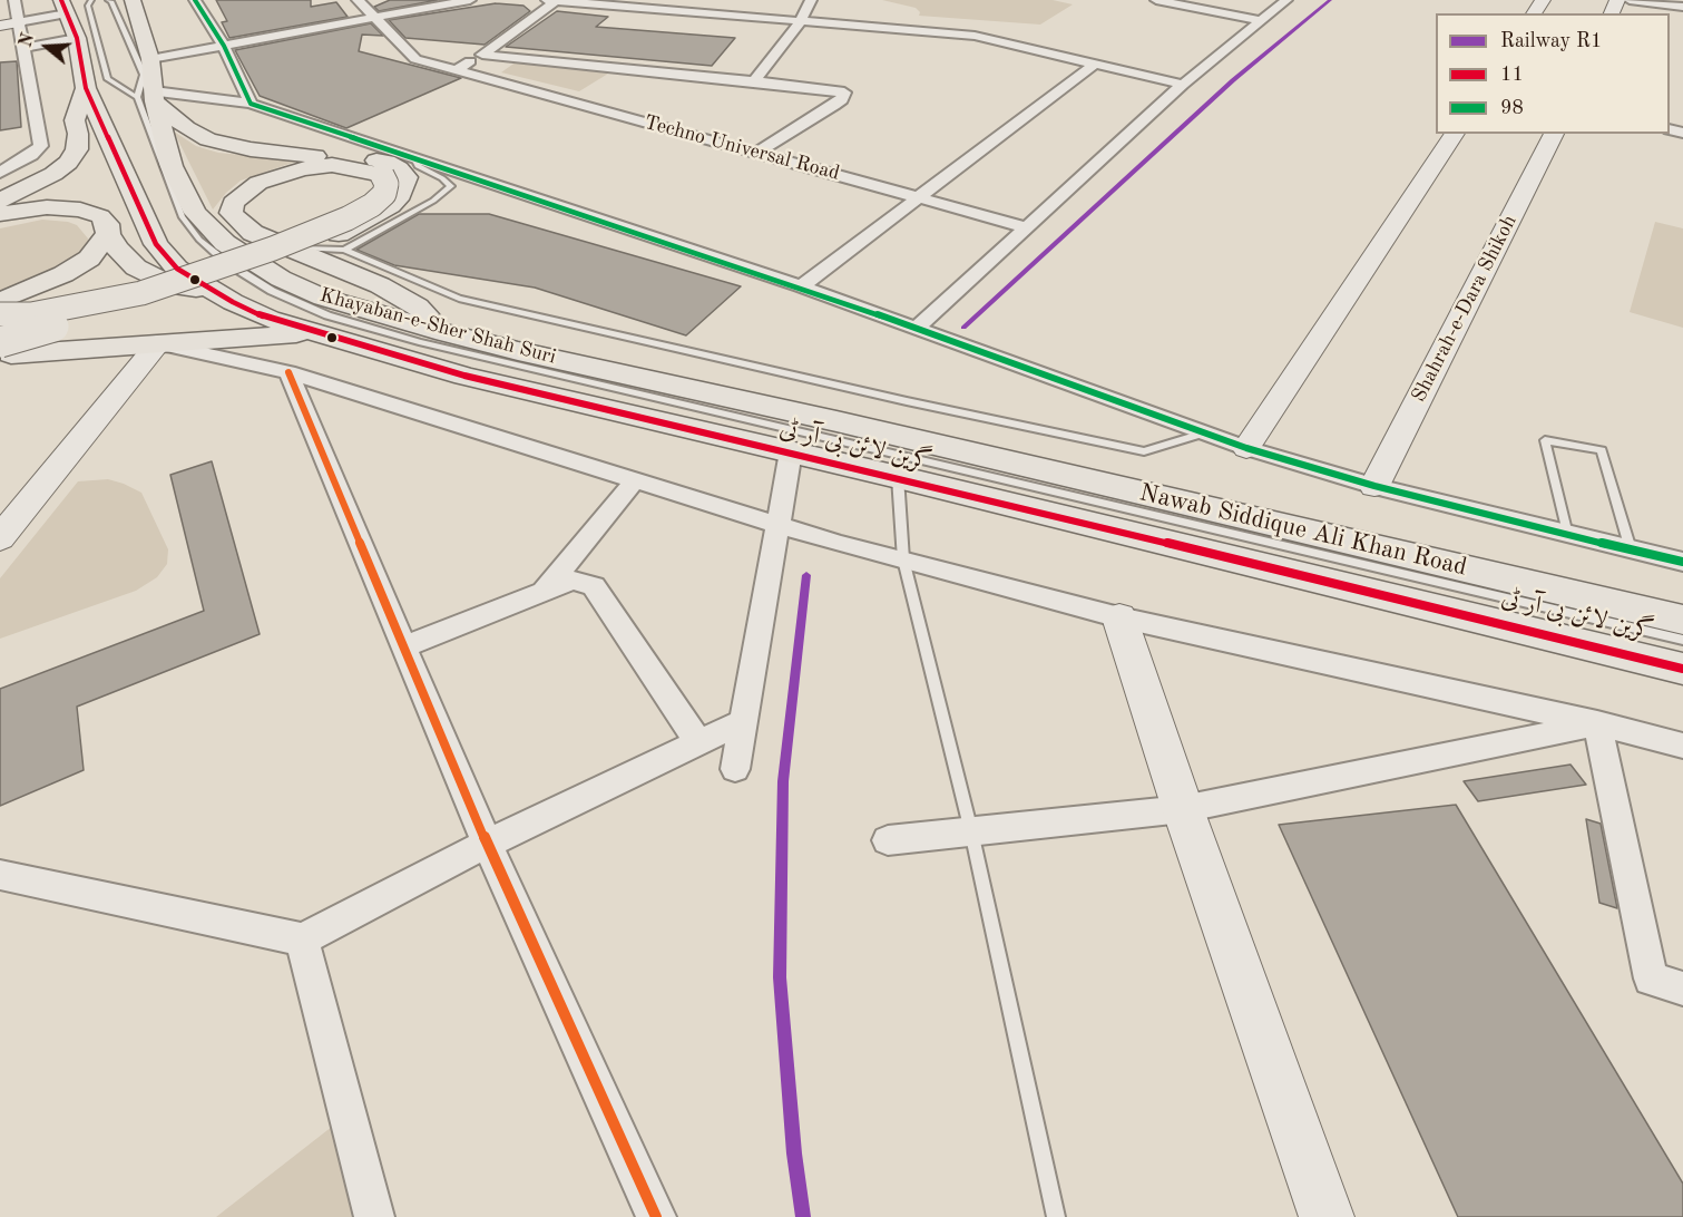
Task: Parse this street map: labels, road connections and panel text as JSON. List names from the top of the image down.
{
  "streets": {
    "main road": ["Khayaban-e-Sher Shah Suri", "Nawab Siddique Ali Khan Road"],
    "street": ["Techno Universal Road", "Shahrah-e-Dara Shikoh"],
    "lane": ["گرین لائن بی آر ٹی"]
  },
  "crossings": [
    ["Khayaban-e-Sher Shah Suri", "گرین لائن بی آر ٹی"],
    ["Khayaban-e-Sher Shah Suri", "Nawab Siddique Ali Khan Road"]
  ],
  "lines": ["rail line R1", "transit line 11", "transit line 98"],
  "legend": ["Railway R1", "11", "98"],
  "north": "left"
}
